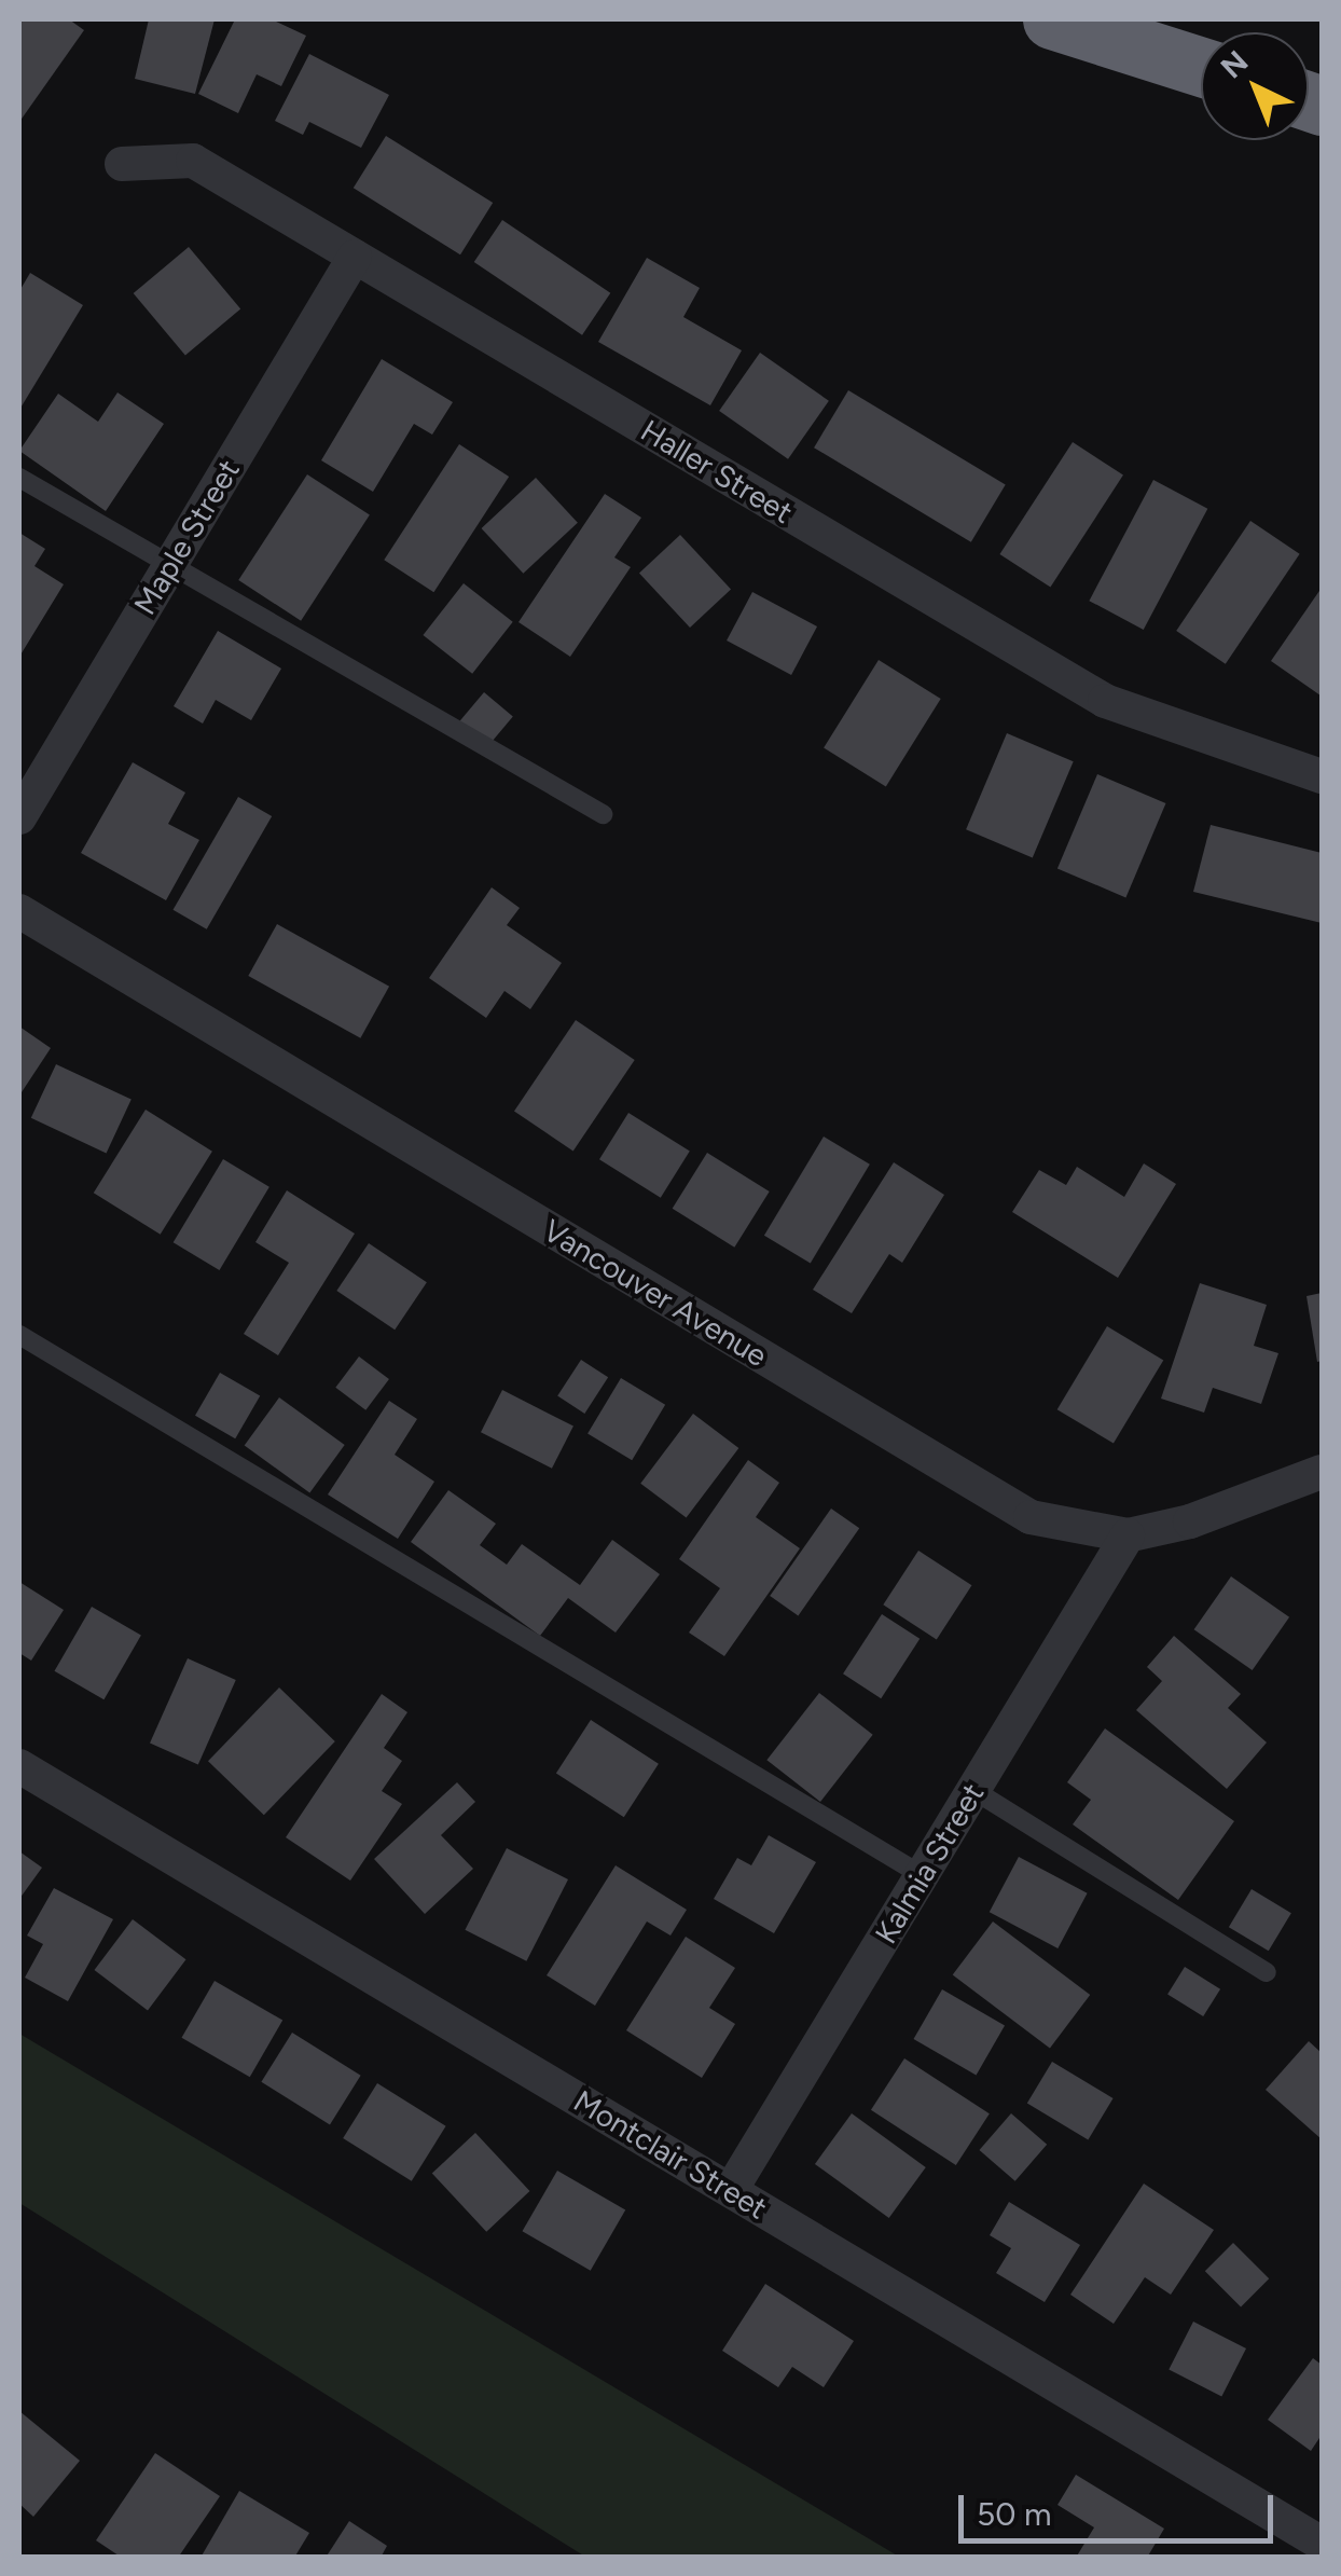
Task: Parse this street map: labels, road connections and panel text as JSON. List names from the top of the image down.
{
  "streets": {
    "street": [
      "Haller Street",
      "Maple Street",
      "Vancouver Avenue",
      "Kalmia Street",
      "Montclair Street"
    ]
  },
  "crossings": [
    ["Haller Street", "Maple Street"],
    ["Vancouver Avenue", "Kalmia Street"],
    ["Kalmia Street", "Montclair Street"]
  ],
  "scale_bar": "50 m",
  "north": "top left"
}
